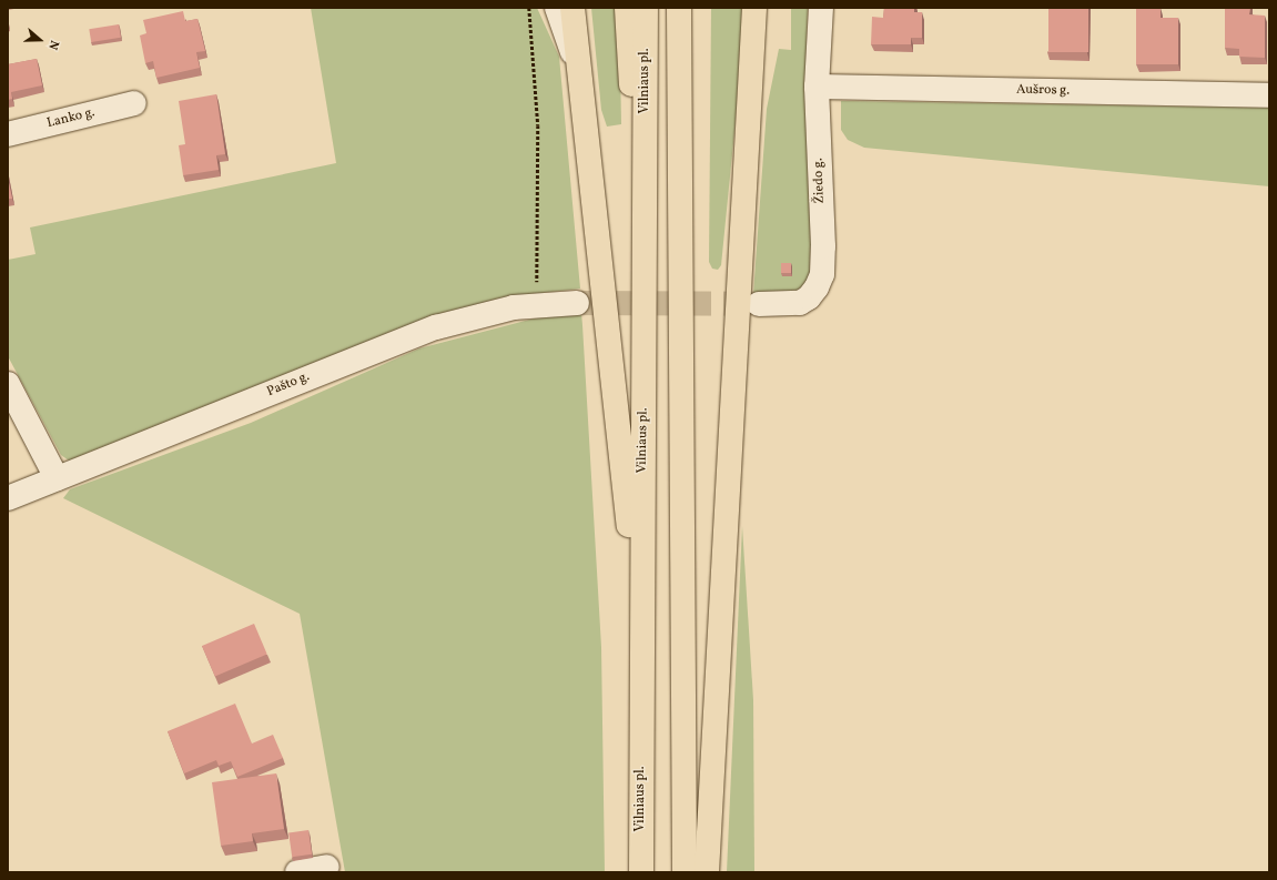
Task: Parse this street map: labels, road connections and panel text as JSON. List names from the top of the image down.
{
  "streets": {
    "highway": ["Vilniaus pl."],
    "street": [
      "Aušros g.",
      "Lanko g.",
      "Žiedo g.",
      "Pašto g."
    ]
  },
  "crossings": [
    ["Aušros g.", "Žiedo g."]
  ],
  "north": "right"
}
